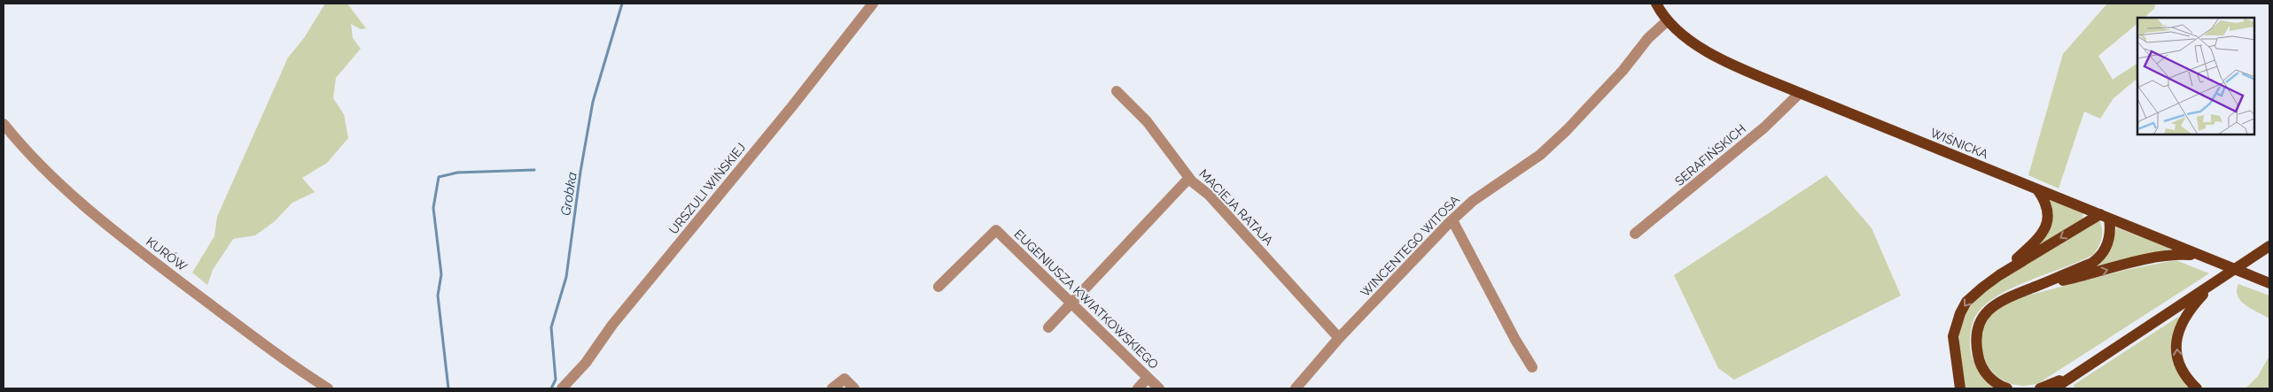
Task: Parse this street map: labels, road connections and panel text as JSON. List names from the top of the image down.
{
  "streets": {
    "main road": ["WIŚNICKA"],
    "street": [
      "SERAFIŃSKICH",
      "URSZULI WIŃSKIEJ",
      "MACIEJA RATAJA",
      "WINCENTEGO WITOSA",
      "KURÓW",
      "EUGENIUSZA KWIATKOWSKIEGO"
    ]
  },
  "crossings": [
    ["WIŚNICKA", "SERAFIŃSKICH"],
    ["WIŚNICKA", "WINCENTEGO WITOSA"],
    ["MACIEJA RATAJA", "WINCENTEGO WITOSA"]
  ],
  "water": ["Grobka"]
}
